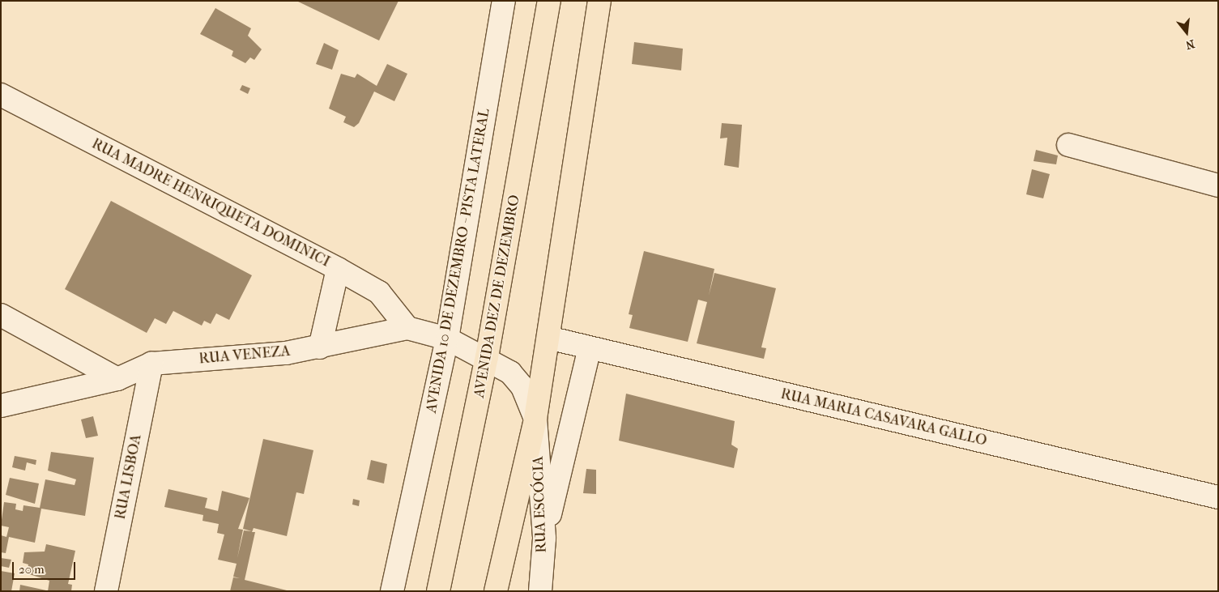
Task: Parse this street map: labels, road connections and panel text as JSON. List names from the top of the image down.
{
  "streets": {
    "highway": ["AVENIDA DEZ DE DEZEMBRO"],
    "street": [
      "RUA MADRE HENRIQUETA DOMINICI",
      "AVENIDA 10 DE DEZEMBRO - PISTA LATERAL",
      "RUA VENEZA",
      "RUA MARIA CASAVARA GALLO",
      "RUA LISBOA",
      "RUA ESCÓCIA"
    ]
  },
  "crossings": [
    ["RUA MADRE HENRIQUETA DOMINICI", "RUA VENEZA"],
    ["AVENIDA 10 DE DEZEMBRO - PISTA LATERAL", "RUA VENEZA"],
    ["AVENIDA DEZ DE DEZEMBRO", "RUA VENEZA"],
    ["AVENIDA DEZ DE DEZEMBRO", "RUA ESCÓCIA"],
    ["RUA VENEZA", "RUA LISBOA"],
    ["RUA VENEZA", "RUA ESCÓCIA"]
  ],
  "scale_bar": "20 m",
  "north": "bottom"
}
